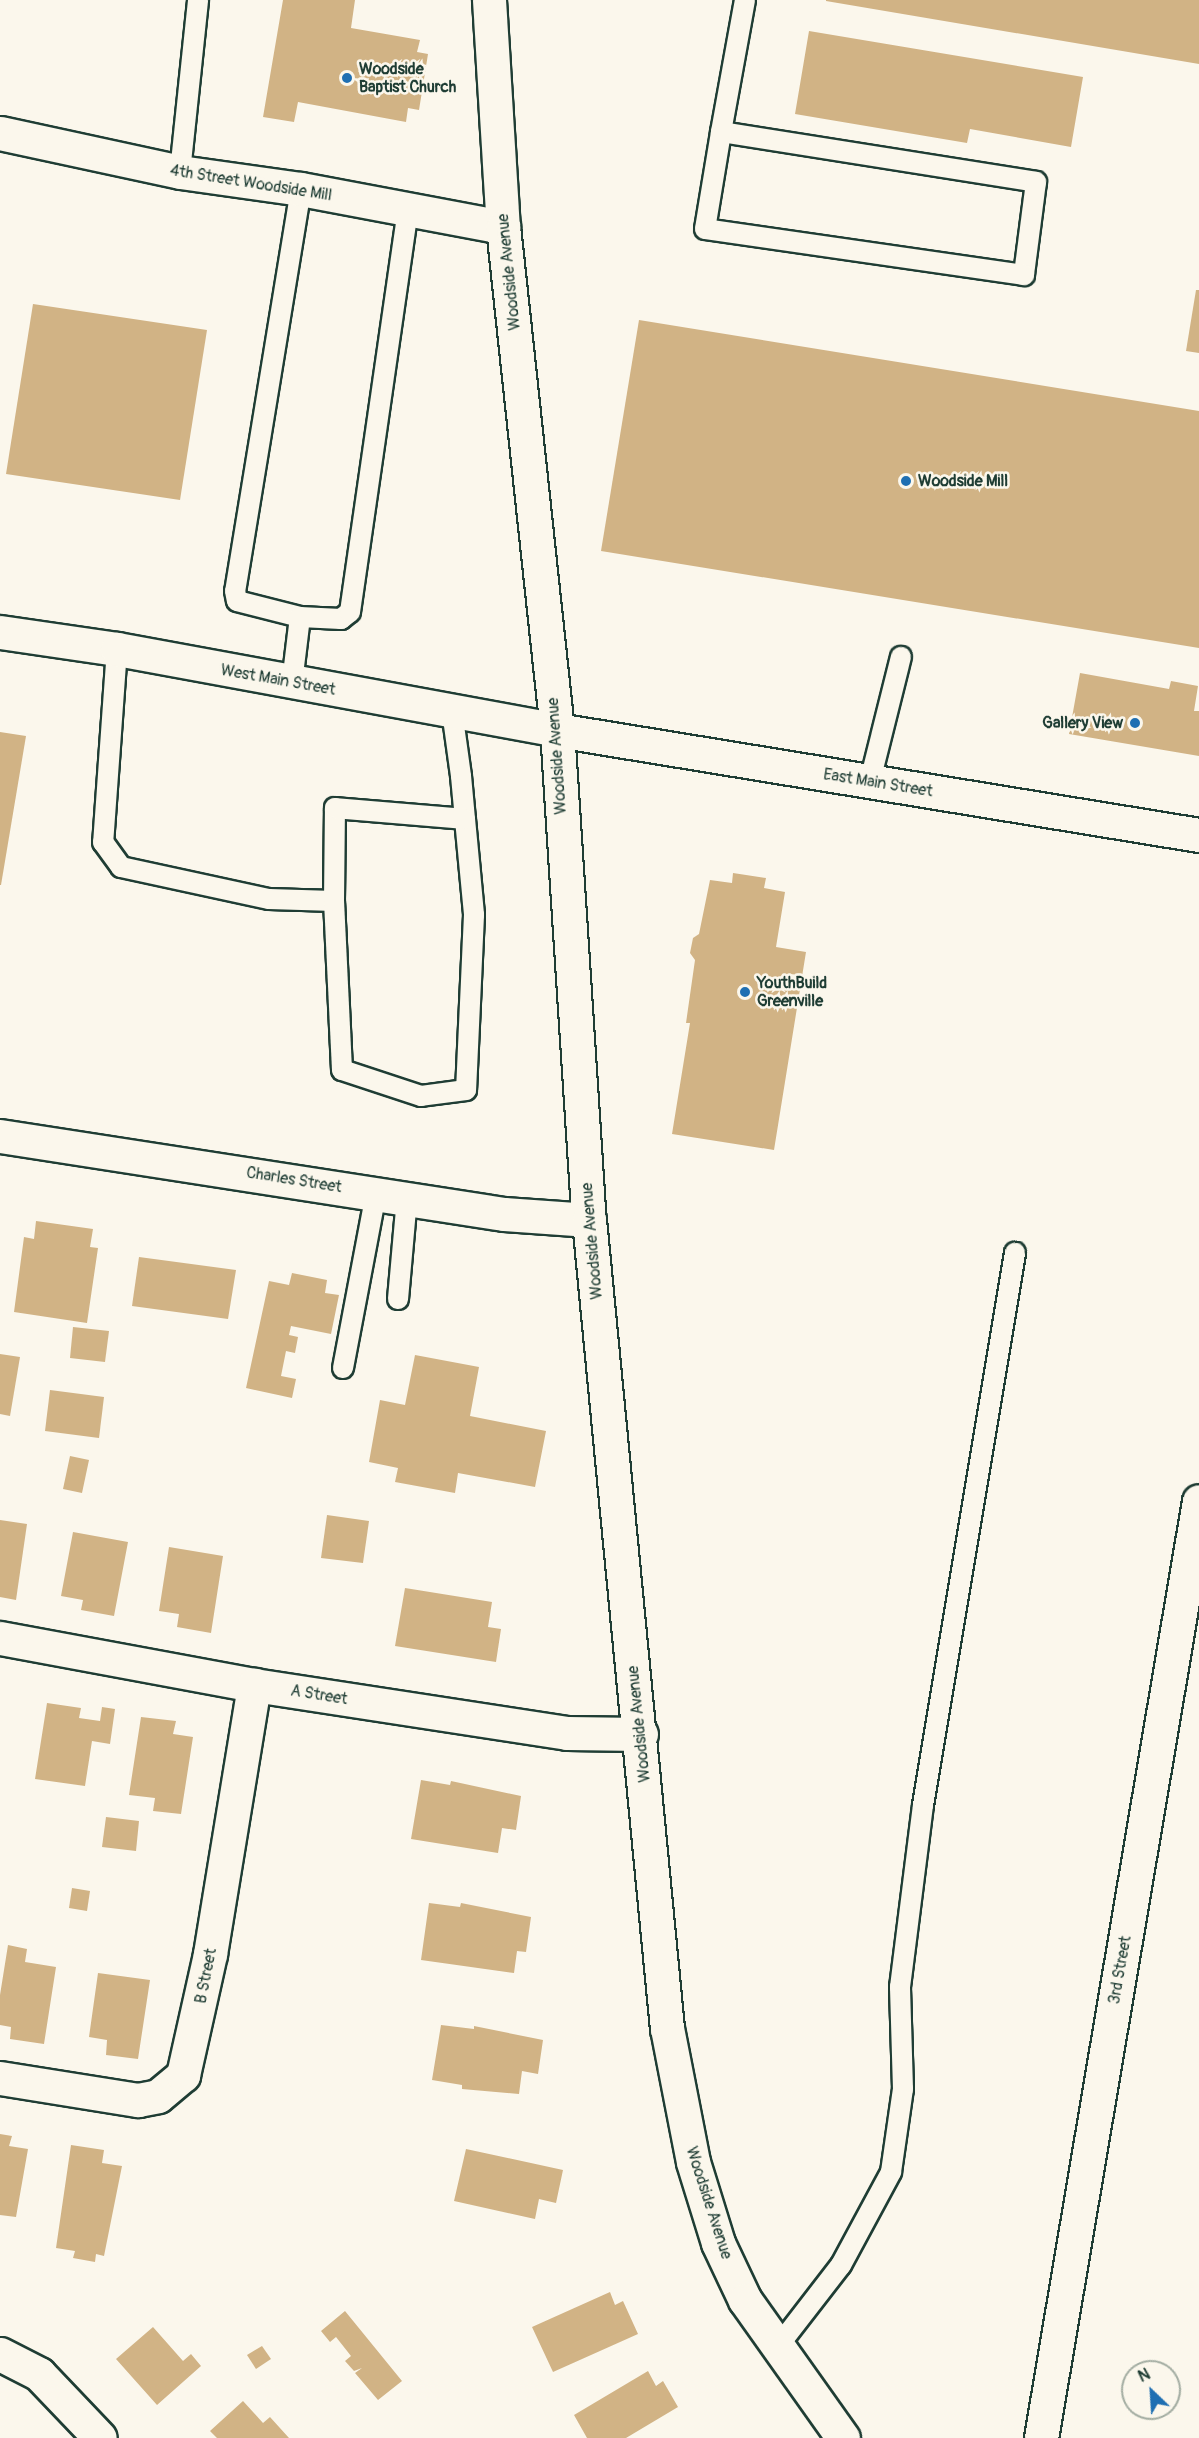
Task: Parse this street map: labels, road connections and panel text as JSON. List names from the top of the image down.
{
  "streets": {
    "street": [
      "4th Street Woodside Mill",
      "Woodside Avenue",
      "West Main Street",
      "East Main Street",
      "Charles Street",
      "A Street",
      "3rd Street",
      "B Street"
    ]
  },
  "crossings": [
    ["4th Street Woodside Mill", "Woodside Avenue"],
    ["Woodside Avenue", "West Main Street"],
    ["Woodside Avenue", "East Main Street"],
    ["Woodside Avenue", "Charles Street"],
    ["Woodside Avenue", "A Street"],
    ["West Main Street", "East Main Street"],
    ["A Street", "B Street"]
  ],
  "places": [
    "Woodside Baptist Church",
    "Woodside Mill",
    "Gallery View",
    "YouthBuild Greenville"
  ],
  "north": "top left"
}
